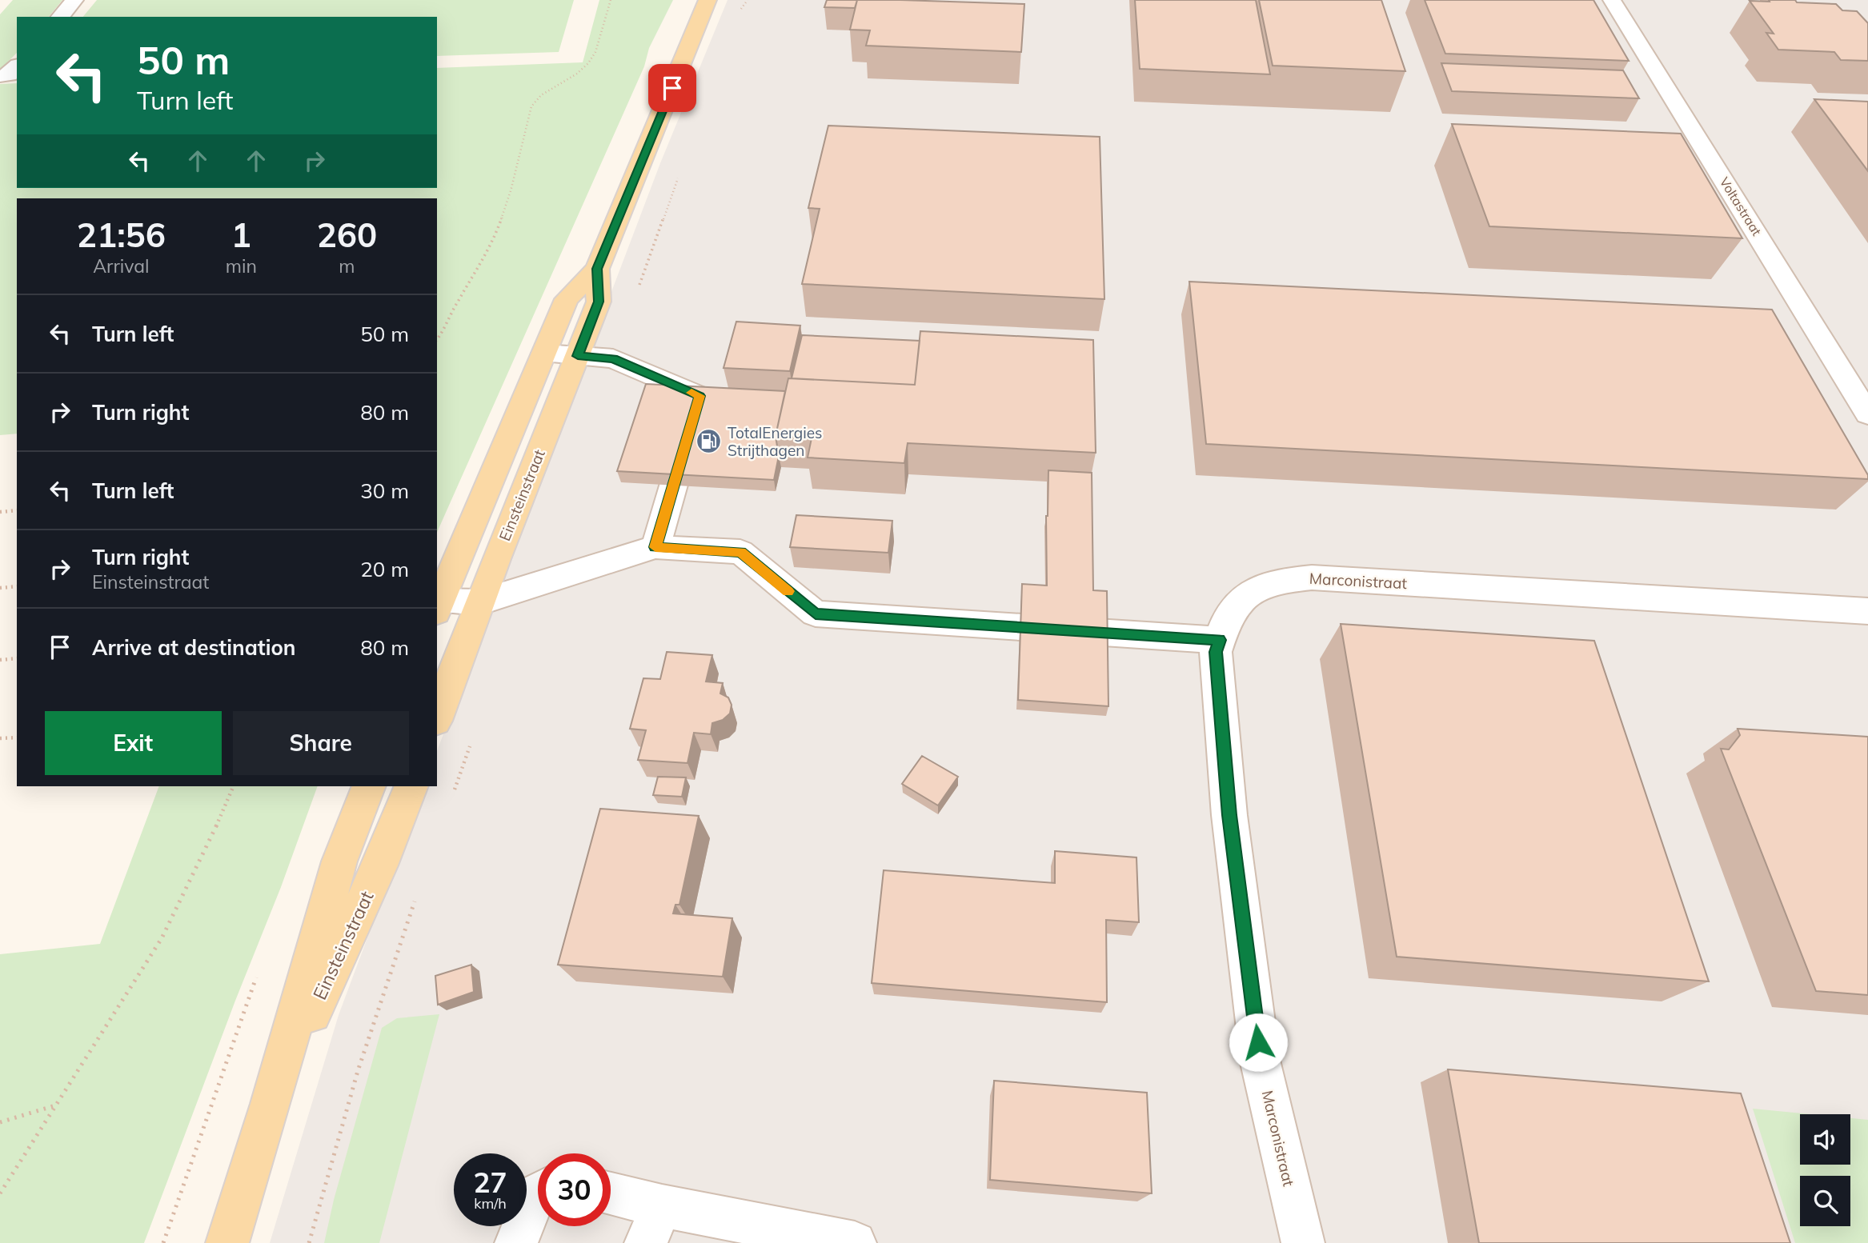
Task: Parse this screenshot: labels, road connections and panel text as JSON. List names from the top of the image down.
{
  "streets": {
    "main road": ["Einsteinstraat"],
    "street": ["Voltastraat", "Marconistraat"]
  },
  "places": {
    "fuel station": ["TotalEnergies Strijthagen"]
  },
  "page": {
    "turn": ["50 m", "Turn left"],
    "eta": [
      "21:56",
      "Arrival",
      "1",
      "min",
      "260",
      "m"
    ],
    "list": [
      {
        "name": "Turn left",
        "value": "50 m"
      },
      {
        "name": "Turn right",
        "value": "80 m"
      },
      {
        "name": "Turn left",
        "value": "30 m"
      },
      {
        "name": "Turn right",
        "note": "Einsteinstraat",
        "value": "20 m"
      },
      {
        "name": "Arrive at destination",
        "value": "80 m"
      }
    ],
    "buttons": ["Exit", "Share"],
    "speed": "27 km/h",
    "limit": "30"
  }
}
